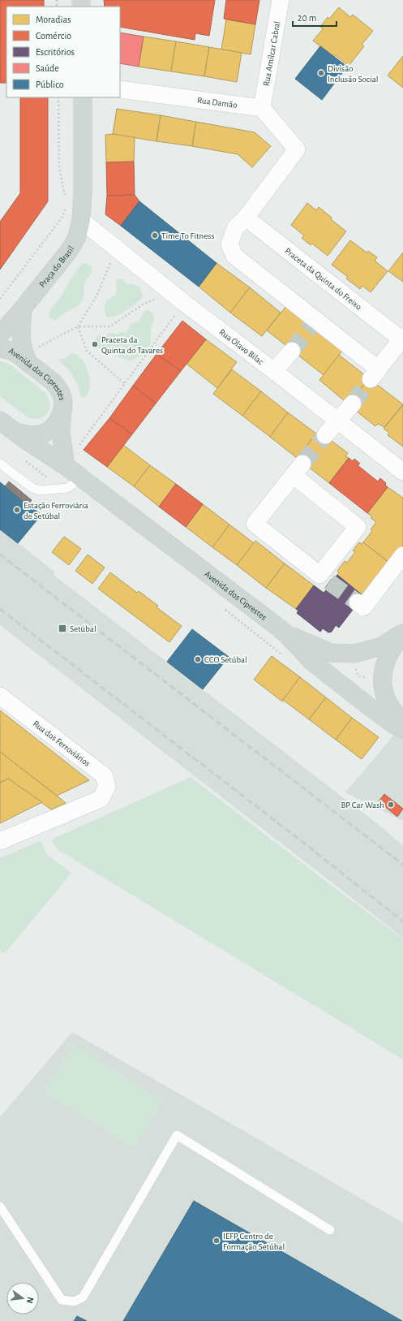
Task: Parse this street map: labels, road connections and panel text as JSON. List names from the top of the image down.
{
  "streets": {
    "main road": ["Praça do Brasil", "Avenida dos Ciprestes"],
    "street": [
      "Rua Amílcar Cabral",
      "Rua Damão",
      "Praceta da Quinta do Freixo",
      "Rua Olavo Bilac",
      "Rua dos Ferroviários"
    ]
  },
  "crossings": [
    ["Rua Amílcar Cabral", "Rua Damão"],
    ["Praça do Brasil", "Rua Olavo Bilac"]
  ],
  "places": {
    "other": [
      "Divisão Inclusão Social",
      "Time To Fitness",
      "Praceta da Quinta do Tavares",
      "Estação Ferroviária de Setúbal",
      "CCO Setúbal",
      "BP Car Wash",
      "IEFP Centro de Formação Setúbal"
    ],
    "transit": ["Setúbal"]
  },
  "legend": [
    "Moradias",
    "Comércio",
    "Escritórios",
    "Saúde",
    "Público"
  ],
  "scale_bar": "20 m",
  "north": "right"
}
